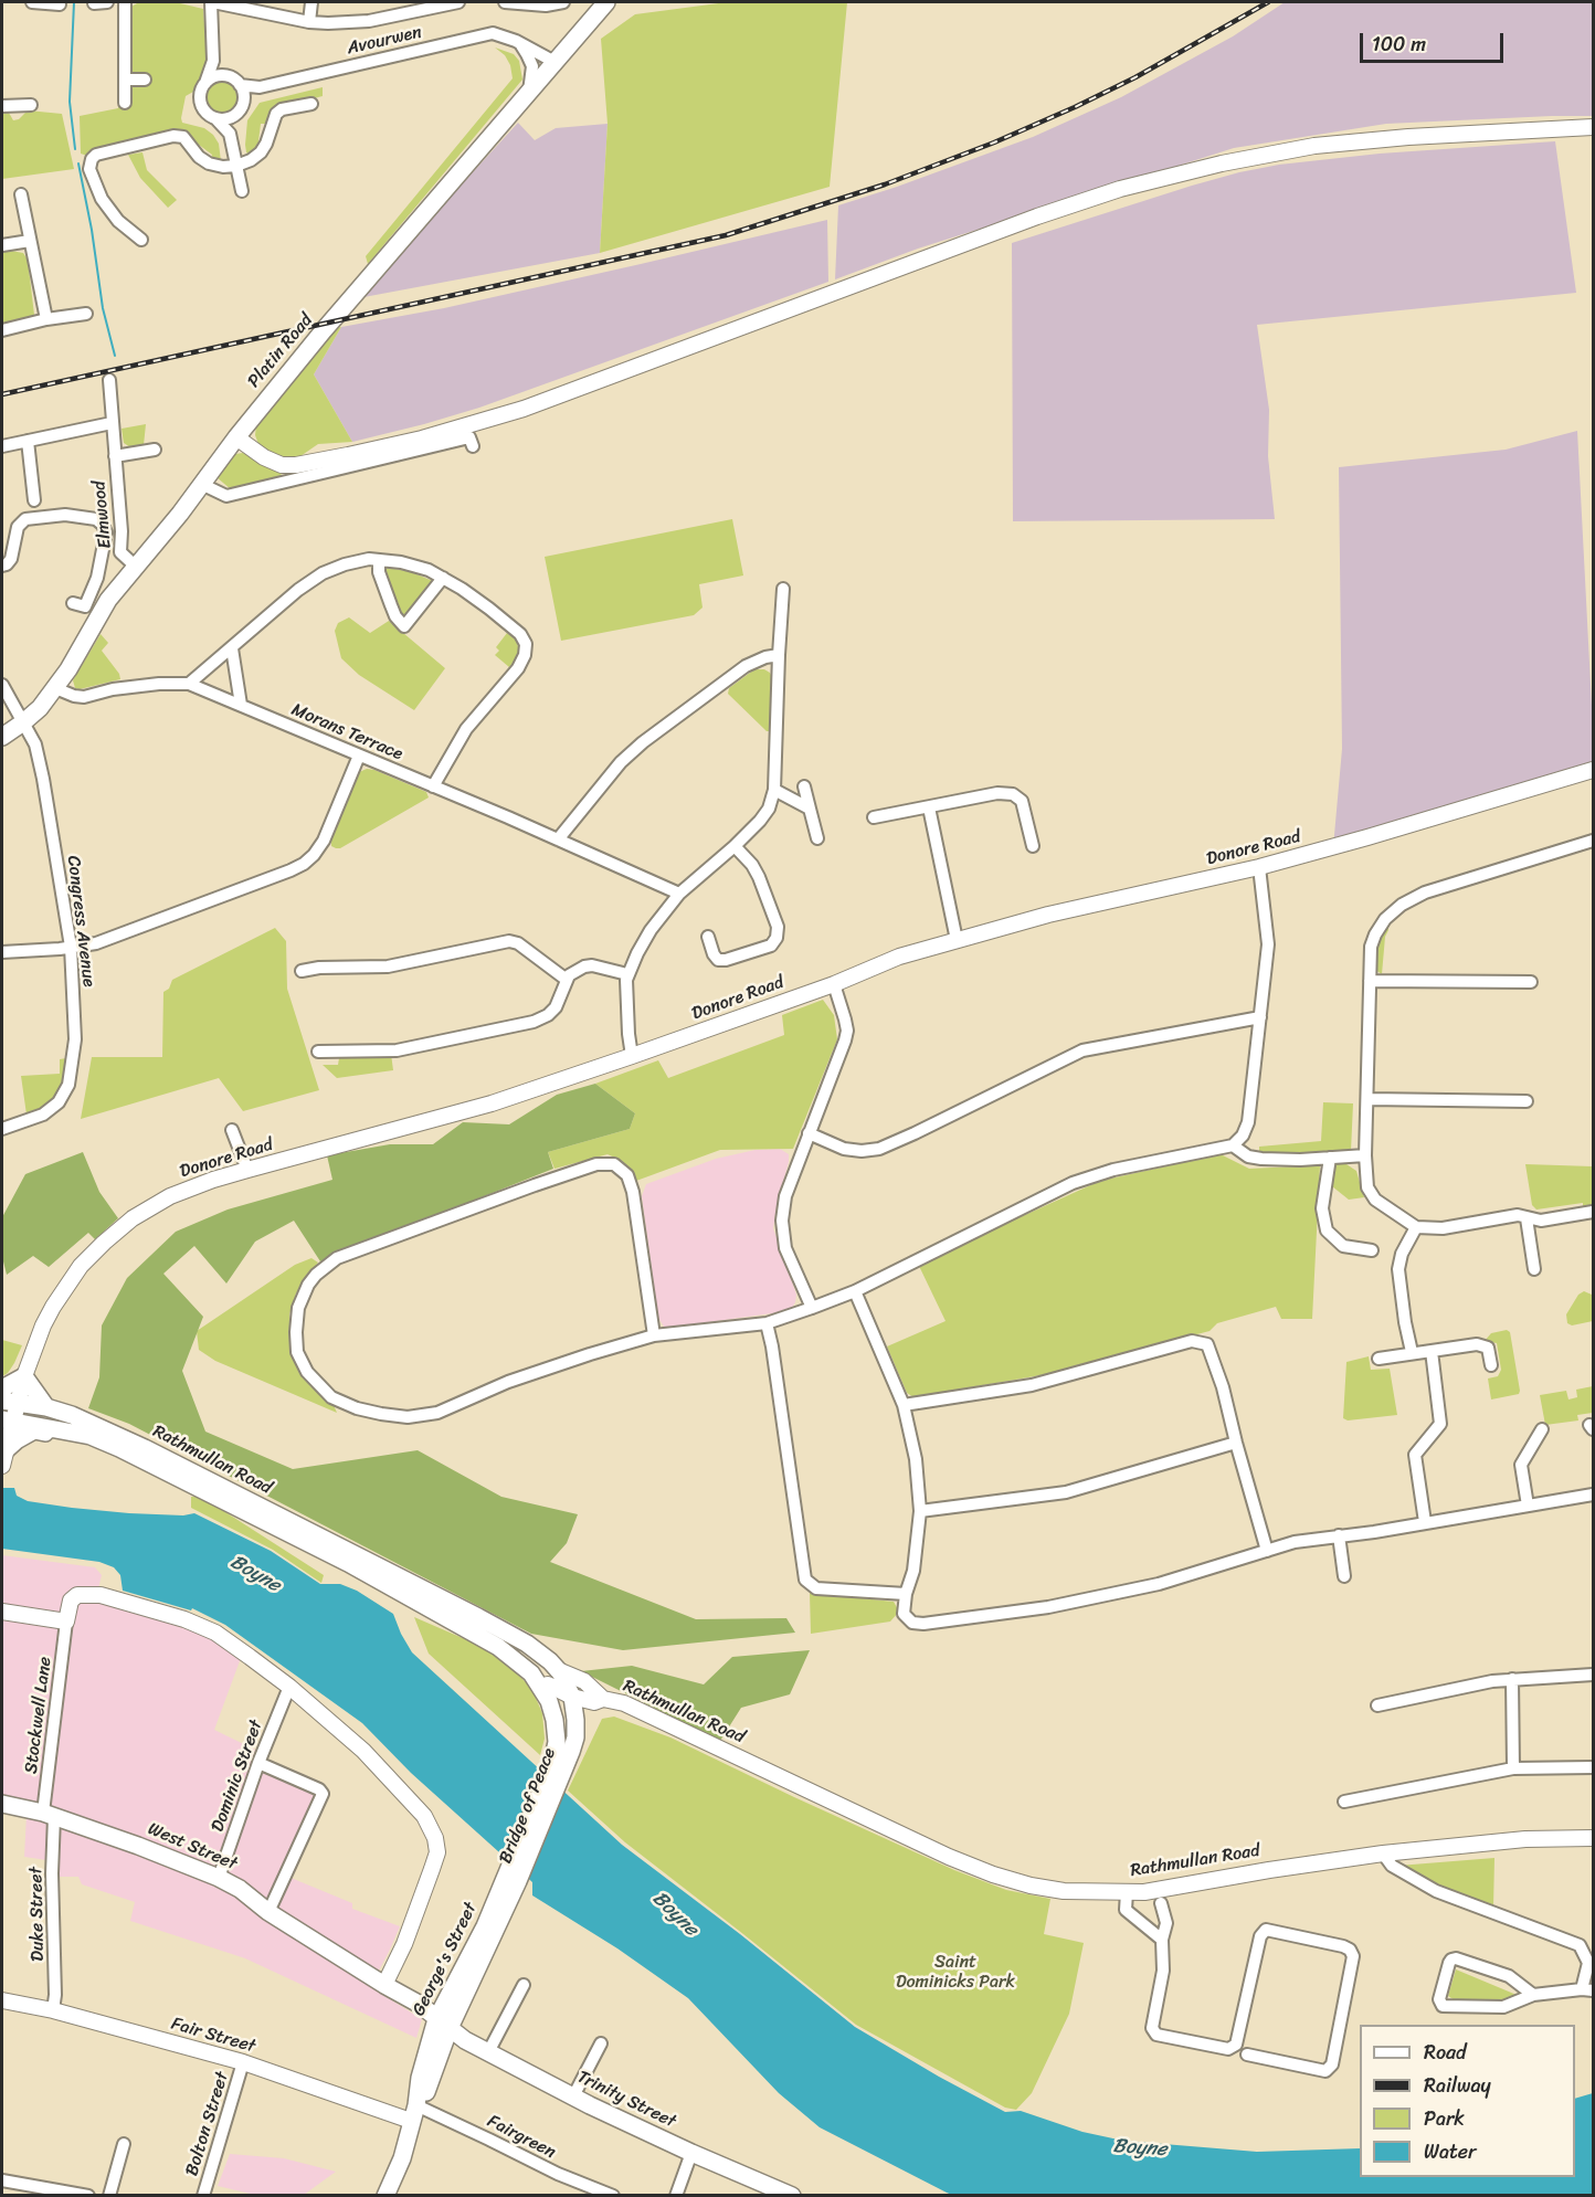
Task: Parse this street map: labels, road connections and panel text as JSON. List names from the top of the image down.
{
  "streets": {
    "main road": [
      "Platin Road",
      "Rathmullan Road",
      "Bridge of Peace",
      "West Street",
      "George's Street",
      "Trinity Street"
    ],
    "street": [
      "Avourwen",
      "Elmwood",
      "Morans Terrace",
      "Donore Road",
      "Congress Avenue",
      "Stockwell Lane",
      "Dominic Street",
      "Duke Street",
      "Fair Street",
      "Bolton Street",
      "Fairgreen"
    ]
  },
  "crossings": [
    ["Avourwen", "Platin Road"],
    ["Platin Road", "Elmwood"],
    ["Platin Road", "Morans Terrace"],
    ["Platin Road", "Congress Avenue"],
    ["Donore Road", "Rathmullan Road"],
    ["Rathmullan Road", "Bridge of Peace"],
    ["Stockwell Lane", "West Street"],
    ["Stockwell Lane", "Duke Street"],
    ["Dominic Street", "West Street"],
    ["Bridge of Peace", "George's Street"],
    ["West Street", "Duke Street"],
    ["West Street", "George's Street"],
    ["West Street", "Trinity Street"],
    ["Duke Street", "Fair Street"],
    ["George's Street", "Fair Street"],
    ["George's Street", "Trinity Street"],
    ["George's Street", "Fairgreen"],
    ["Fair Street", "Bolton Street"],
    ["Fair Street", "Fairgreen"]
  ],
  "water": ["Boyne"],
  "parks": ["Saint Dominicks Park"],
  "legend": [
    "Road",
    "Railway",
    "Park",
    "Water"
  ],
  "scale_bar": "100 m"
}
